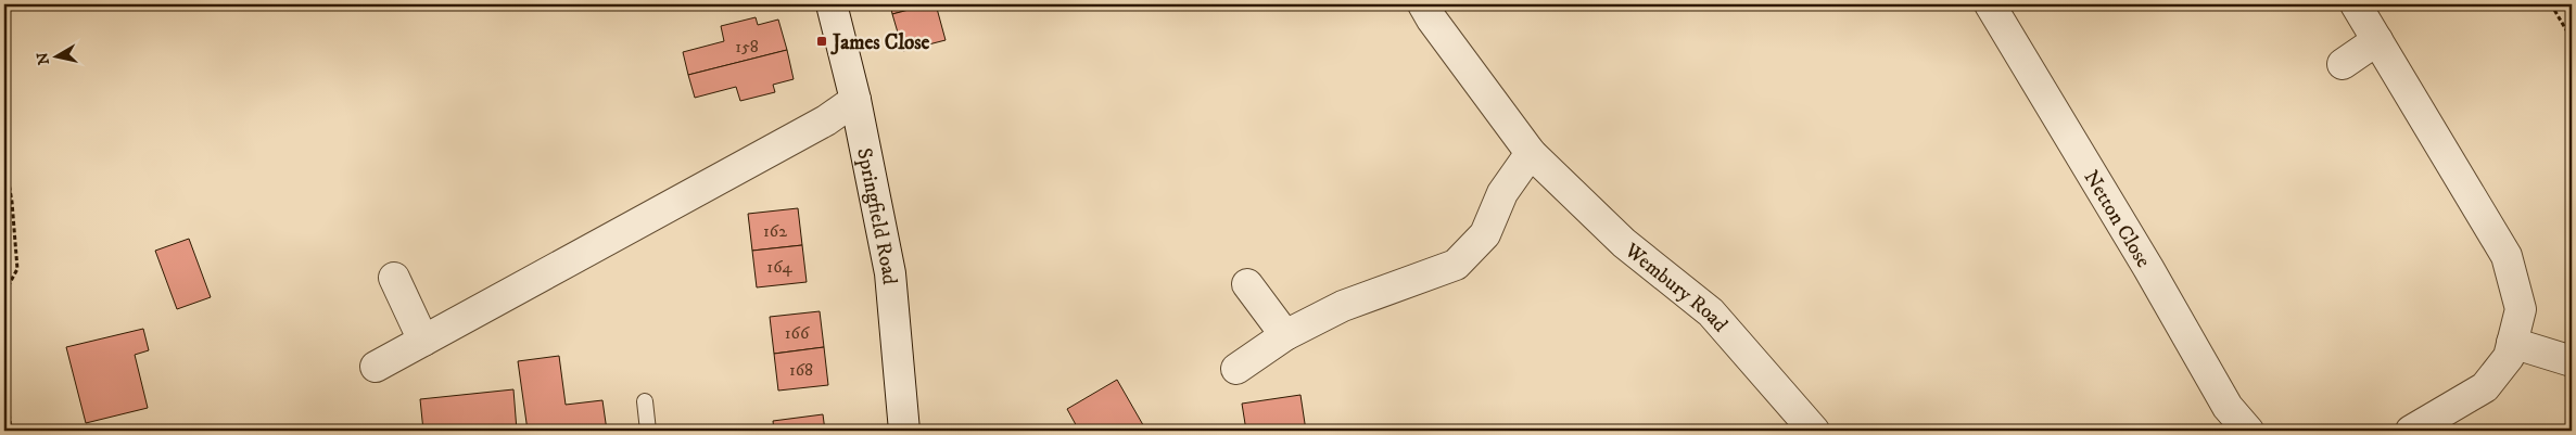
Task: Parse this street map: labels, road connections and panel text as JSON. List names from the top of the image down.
{
  "streets": {
    "street": ["Springfield Road", "Netton Close", "Wembury Road"]
  },
  "places": {
    "transit": ["James Close"]
  },
  "house_numbers": [
    "158",
    "162",
    "164",
    "166",
    "168"
  ],
  "north": "left"
}
